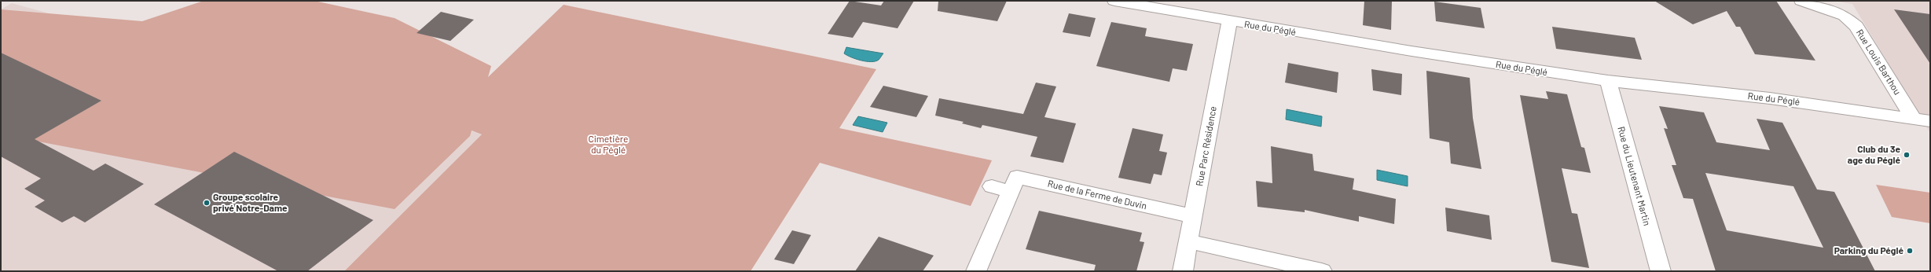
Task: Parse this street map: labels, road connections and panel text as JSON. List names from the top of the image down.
{
  "streets": {
    "street": [
      "Rue du Péglé",
      "Rue Louis Barthou",
      "Rue Parc Résidence",
      "Rue du Lieutenant Martin",
      "Rue de la Ferme de Duvin"
    ]
  },
  "crossings": [
    ["Rue du Péglé", "Rue Louis Barthou"],
    ["Rue du Péglé", "Rue Parc Résidence"],
    ["Rue du Péglé", "Rue du Lieutenant Martin"],
    ["Rue Parc Résidence", "Rue de la Ferme de Duvin"]
  ],
  "parks": ["Cimetière du Péglé"],
  "places": ["Club du 3e age du Péglé", "Groupe scolaire privé Notre-Dame", "Parking du Péglé"]
}
